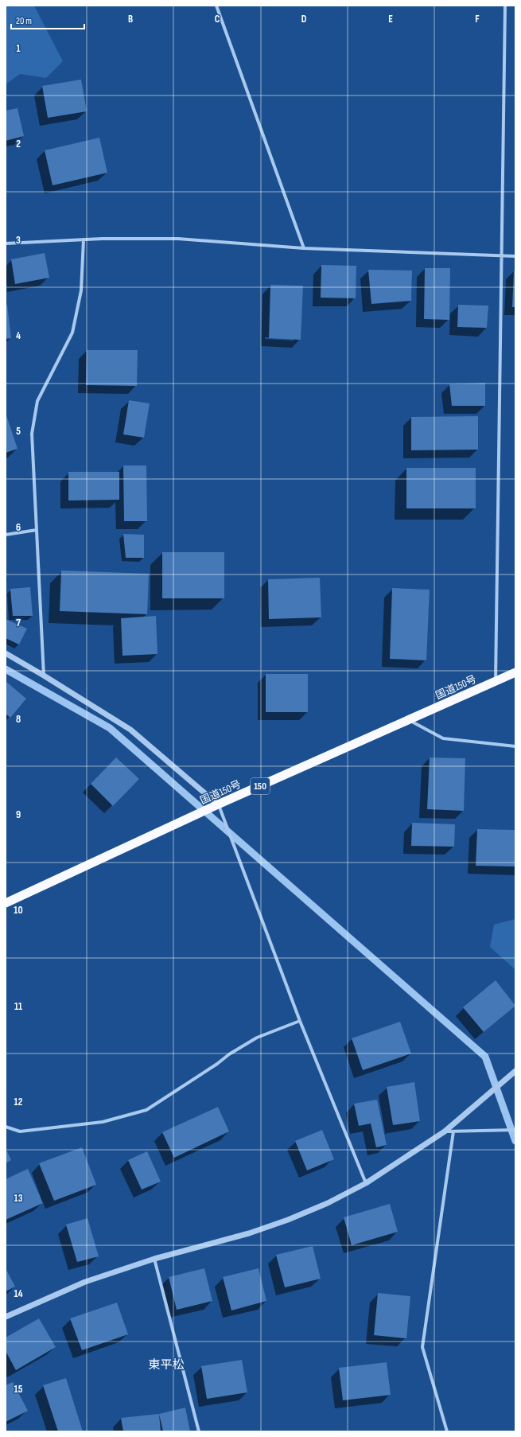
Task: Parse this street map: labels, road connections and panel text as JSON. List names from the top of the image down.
{
  "streets": {
    "highway": ["国道150号", "150"]
  },
  "districts": ["東平松"],
  "scale_bar": "20 m",
  "grid": {
    "columns": [
      "B",
      "C",
      "D",
      "E",
      "F"
    ],
    "rows": [
      "1",
      "2",
      "3",
      "4",
      "5",
      "6",
      "7",
      "8",
      "9",
      "10",
      "11",
      "12",
      "13",
      "14",
      "15"
    ]
  }
}
